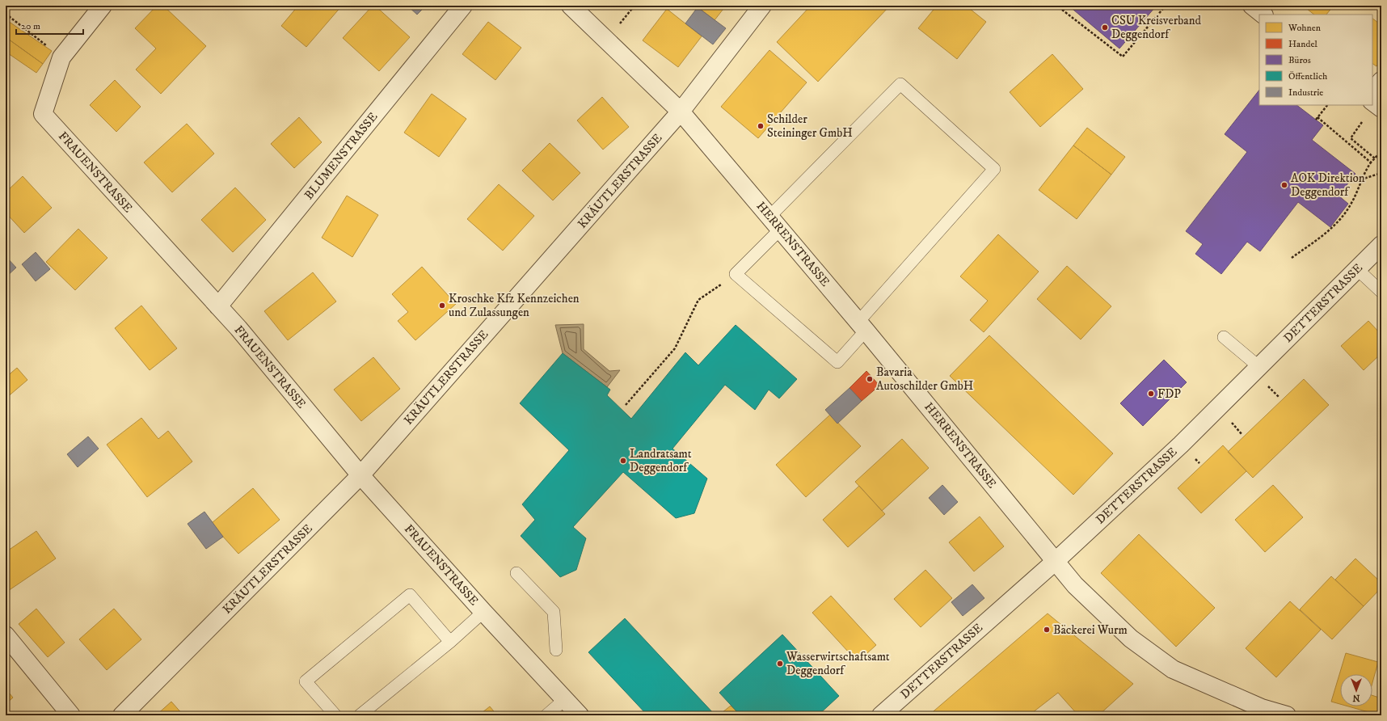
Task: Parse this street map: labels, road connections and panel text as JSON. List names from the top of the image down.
{
  "streets": {
    "street": [
      "BLUMENSTRASSE",
      "FRAUENSTRASSE",
      "KRÄUTLERSTRASSE",
      "HERRENSTRASSE",
      "DETTERSTRASSE"
    ]
  },
  "crossings": [
    ["BLUMENSTRASSE", "FRAUENSTRASSE"],
    ["FRAUENSTRASSE", "KRÄUTLERSTRASSE"],
    ["KRÄUTLERSTRASSE", "HERRENSTRASSE"],
    ["HERRENSTRASSE", "DETTERSTRASSE"]
  ],
  "places": [
    "CSU Kreisverband Deggendorf",
    "Schilder Steininger GmbH",
    "AOK Direktion Deggendorf",
    "Kroschke Kfz Kennzeichen und Zulassungen",
    "Bavaria Autoschilder GmbH",
    "FDP",
    "Landratsamt Deggendorf",
    "Bäckerei Wurm",
    "Wasserwirtschaftsamt Deggendorf"
  ],
  "legend": [
    "Wohnen",
    "Handel",
    "Büros",
    "Öffentlich",
    "Industrie"
  ],
  "scale_bar": "20 m",
  "north": "bottom"
}
